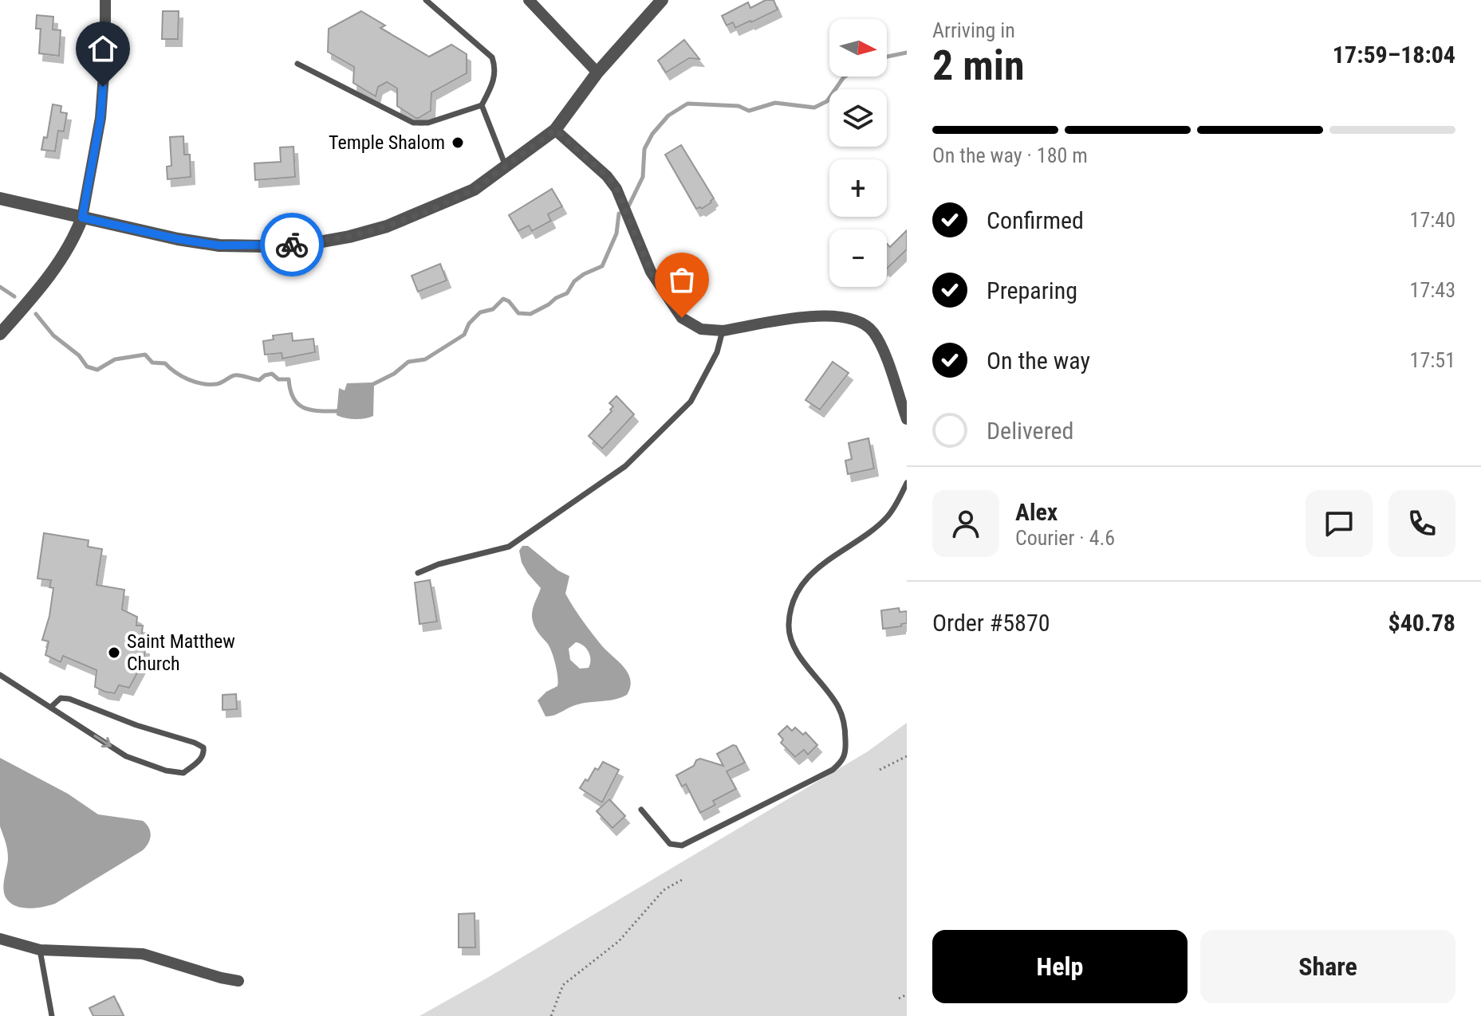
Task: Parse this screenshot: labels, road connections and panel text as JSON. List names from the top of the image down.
{
  "places": ["Temple Shalom", "Saint Matthew Church"],
  "north": "right",
  "page": {
    "heading": ["2 min", "Arriving in", "17:59–18:04"],
    "panel": [
      "Alex",
      "Courier · 4.6",
      "Order #5870",
      "$40.78"
    ],
    "map_buttons": ["+", "−"],
    "bar": "On the way · 180 m",
    "list": [
      ["Confirmed", "17:40"],
      ["Preparing", "17:43"],
      ["On the way", "17:51"],
      "Delivered"
    ],
    "buttons": ["Help", "Share"]
  }
}
